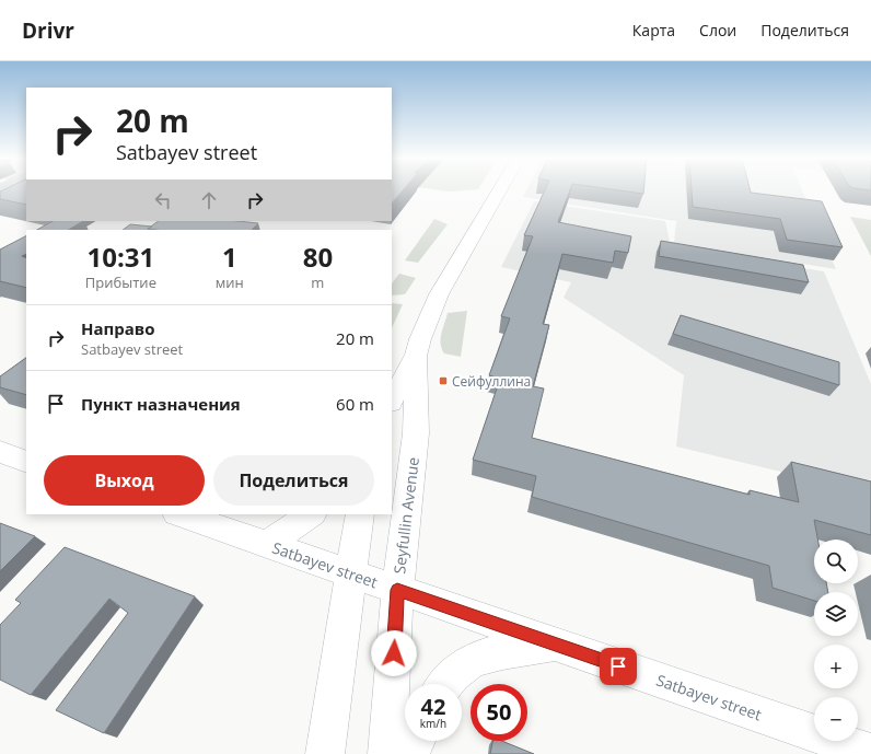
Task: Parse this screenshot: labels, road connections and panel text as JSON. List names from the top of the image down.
{
  "streets": {
    "main road": ["Seyfullin Avenue", "Satbayev street"]
  },
  "crossings": [
    ["Seyfullin Avenue", "Satbayev street"]
  ],
  "places": {
    "transit": ["Сейфуллина"]
  },
  "page": {
    "header": "Drivr",
    "nav": ["Карта", "Слои", "Поделиться"],
    "turn": ["20 m", "Satbayev street"],
    "eta": [
      "10:31",
      "Прибытие",
      "1",
      "мин",
      "80",
      "m"
    ],
    "list": [
      {
        "name": "Направо",
        "note": "Satbayev street",
        "value": "20 m"
      },
      {
        "name": "Пункт назначения",
        "value": "60 m"
      }
    ],
    "buttons": ["Выход", "Поделиться"],
    "map_buttons": ["+", "−"],
    "speed": "42 km/h",
    "limit": "50"
  }
}
